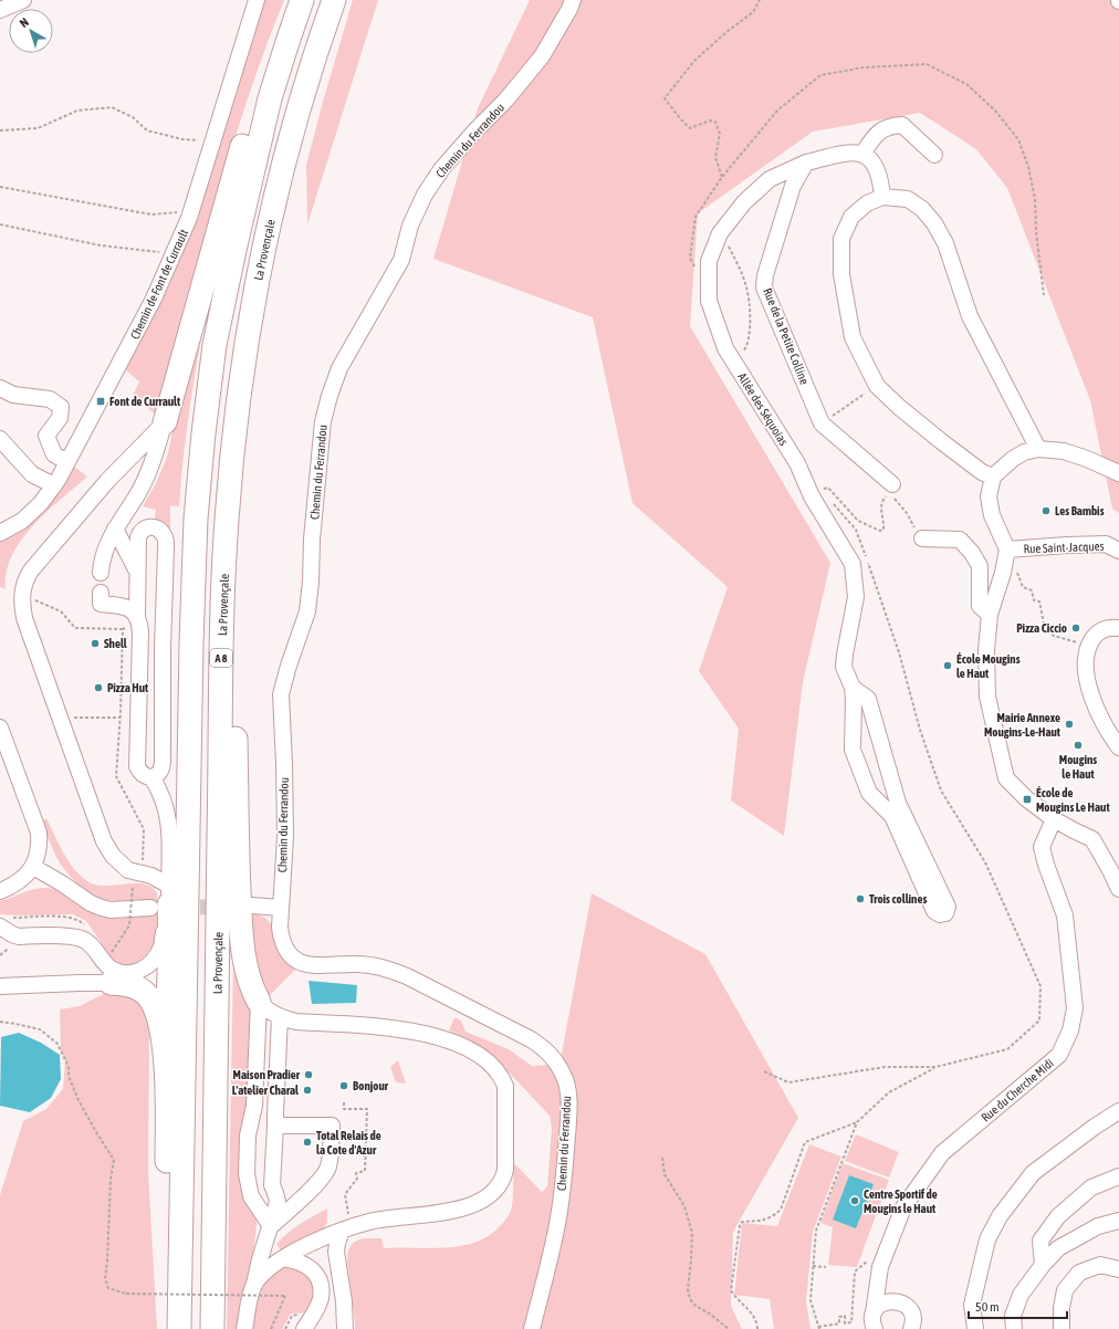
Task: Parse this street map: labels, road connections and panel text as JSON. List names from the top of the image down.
{
  "streets": {
    "highway": ["La Provençale", "A 8"],
    "street": [
      "Chemin du Ferrandou",
      "Chemin de Font de Currault",
      "Rue de la Petite Colline",
      "Allée des Séquoias",
      "Rue Saint-Jacques",
      "Rue du Cherche Midi"
    ]
  },
  "crossings": [
    ["Rue de la Petite Colline", "Allée des Séquoias"]
  ],
  "places": {
    "transit": ["Font de Currault", "École de Mougins Le Haut"],
    "other": [
      "Les Bambis",
      "Pizza Ciccio",
      "Shell",
      "École Mougins le Haut",
      "Pizza Hut",
      "Mairie Annexe Mougins-Le-Haut",
      "Mougins le Haut",
      "Trois collines",
      "Maison Pradier",
      "Bonjour",
      "L'atelier Charal",
      "Total Relais de la Cote d'Azur",
      "Centre Sportif de Mougins le Haut"
    ]
  },
  "scale_bar": "50 m",
  "north": "top left"
}
